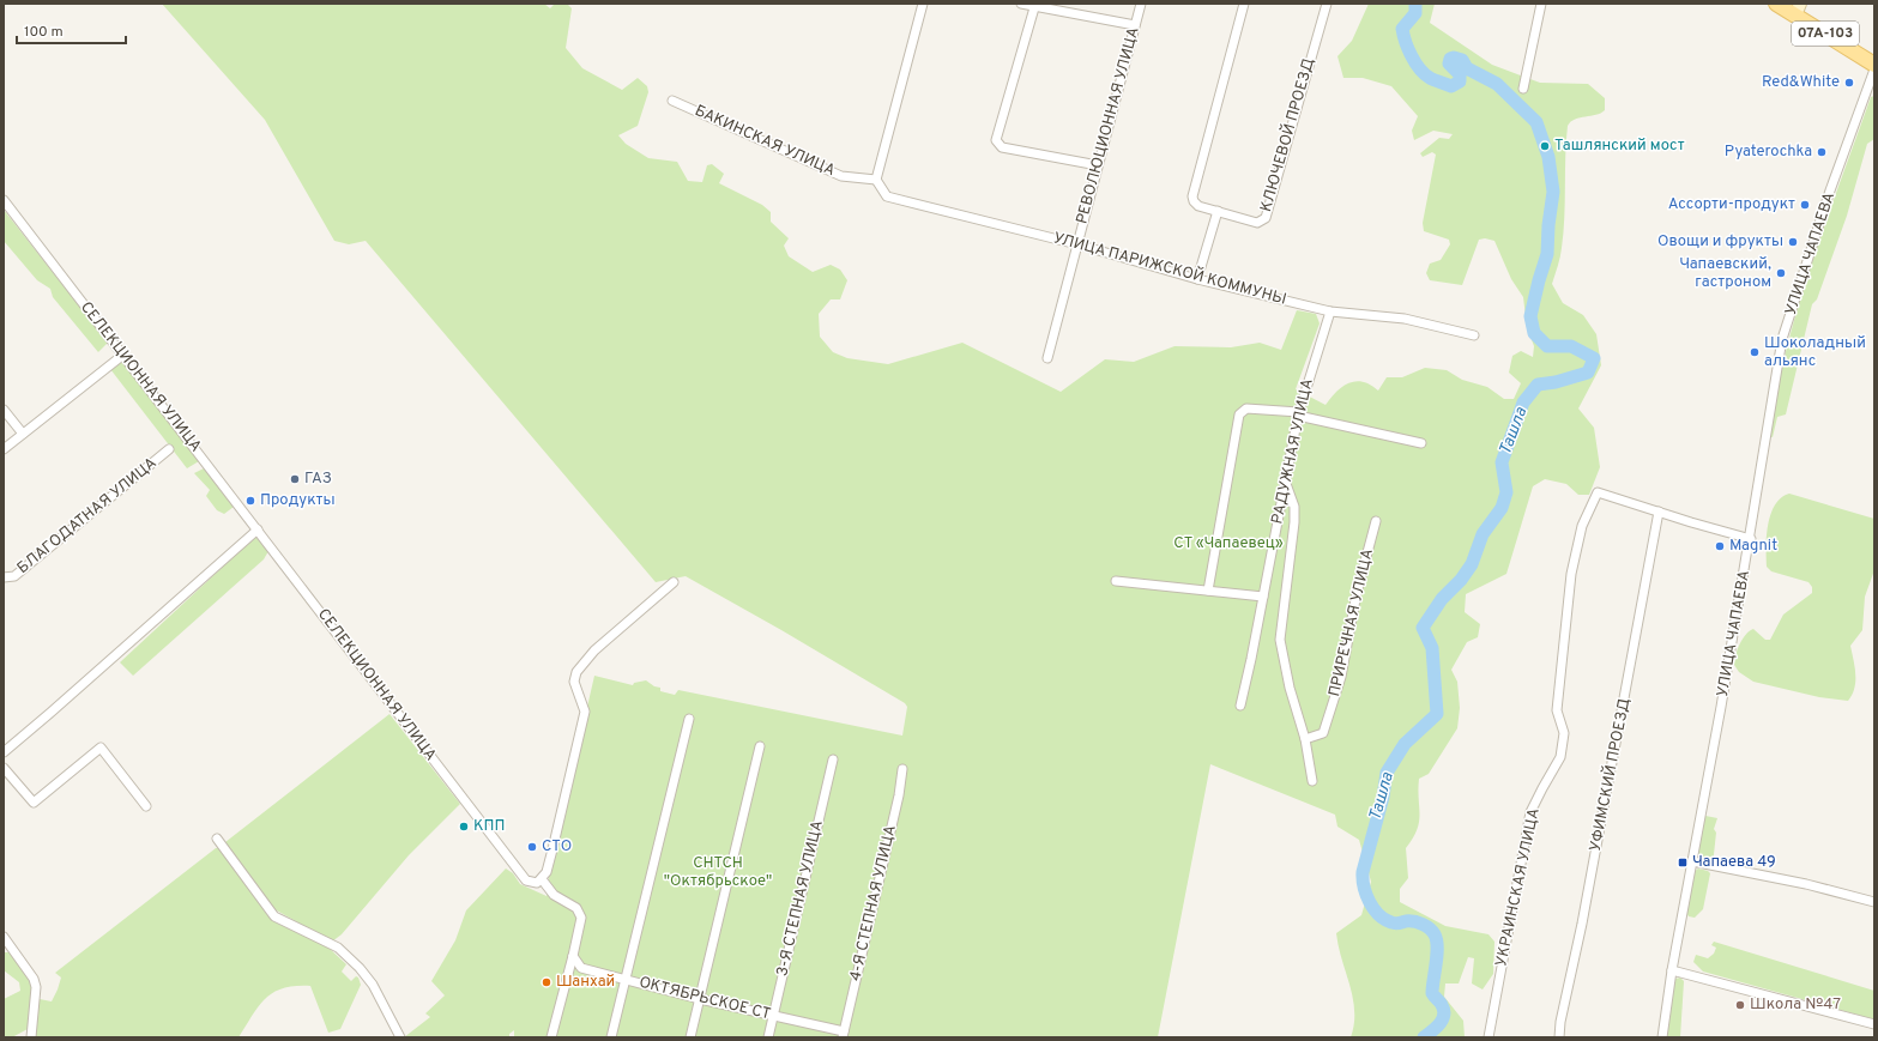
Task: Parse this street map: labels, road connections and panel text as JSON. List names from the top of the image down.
{
  "streets": {
    "main road": ["07А-103"],
    "street": [
      "РЕВОЛЮЦИОННАЯ УЛИЦА",
      "КЛЮЧЕВОЙ ПРОЕЗД",
      "БАКИНСКАЯ УЛИЦА",
      "УЛИЦА ЧАПАЕВА",
      "УЛИЦА ПАРИЖСКОЙ КОММУНЫ",
      "СЕЛЕКЦИОННАЯ УЛИЦА",
      "РАДУЖНАЯ УЛИЦА",
      "БЛАГОДАТНАЯ УЛИЦА",
      "ПРИРЕЧНАЯ УЛИЦА",
      "УФИМСКИЙ ПРОЕЗД",
      "УКРАИНСКАЯ УЛИЦА",
      "3-Я СТЕПНАЯ УЛИЦА",
      "4-Я СТЕПНАЯ УЛИЦА",
      "ОКТЯБРЬСКОЕ СТ"
    ]
  },
  "crossings": [
    ["РЕВОЛЮЦИОННАЯ УЛИЦА", "УЛИЦА ПАРИЖСКОЙ КОММУНЫ"],
    ["БАКИНСКАЯ УЛИЦА", "УЛИЦА ПАРИЖСКОЙ КОММУНЫ"],
    ["УЛИЦА ПАРИЖСКОЙ КОММУНЫ", "РАДУЖНАЯ УЛИЦА"],
    ["УФИМСКИЙ ПРОЕЗД", "УКРАИНСКАЯ УЛИЦА"],
    ["3-Я СТЕПНАЯ УЛИЦА", "ОКТЯБРЬСКОЕ СТ"],
    ["4-Я СТЕПНАЯ УЛИЦА", "ОКТЯБРЬСКОЕ СТ"]
  ],
  "water": ["Ташла"],
  "parks": ["СТ «Чапаевец»", "СНТСН \"Октябрьское\""],
  "places": {
    "other": [
      "Red&White",
      "Ташлянский мост",
      "Pyaterochka",
      "Ассорти-продукт",
      "Овощи и фрукты",
      "Чапаевский, гастроном",
      "Шоколадный альянс",
      "ГАЗ",
      "Продукты",
      "Magnit",
      "КПП",
      "СТО",
      "Шанхай",
      "Школа №47"
    ],
    "transit": ["Чапаева 49"]
  },
  "scale_bar": "100 m"
}
